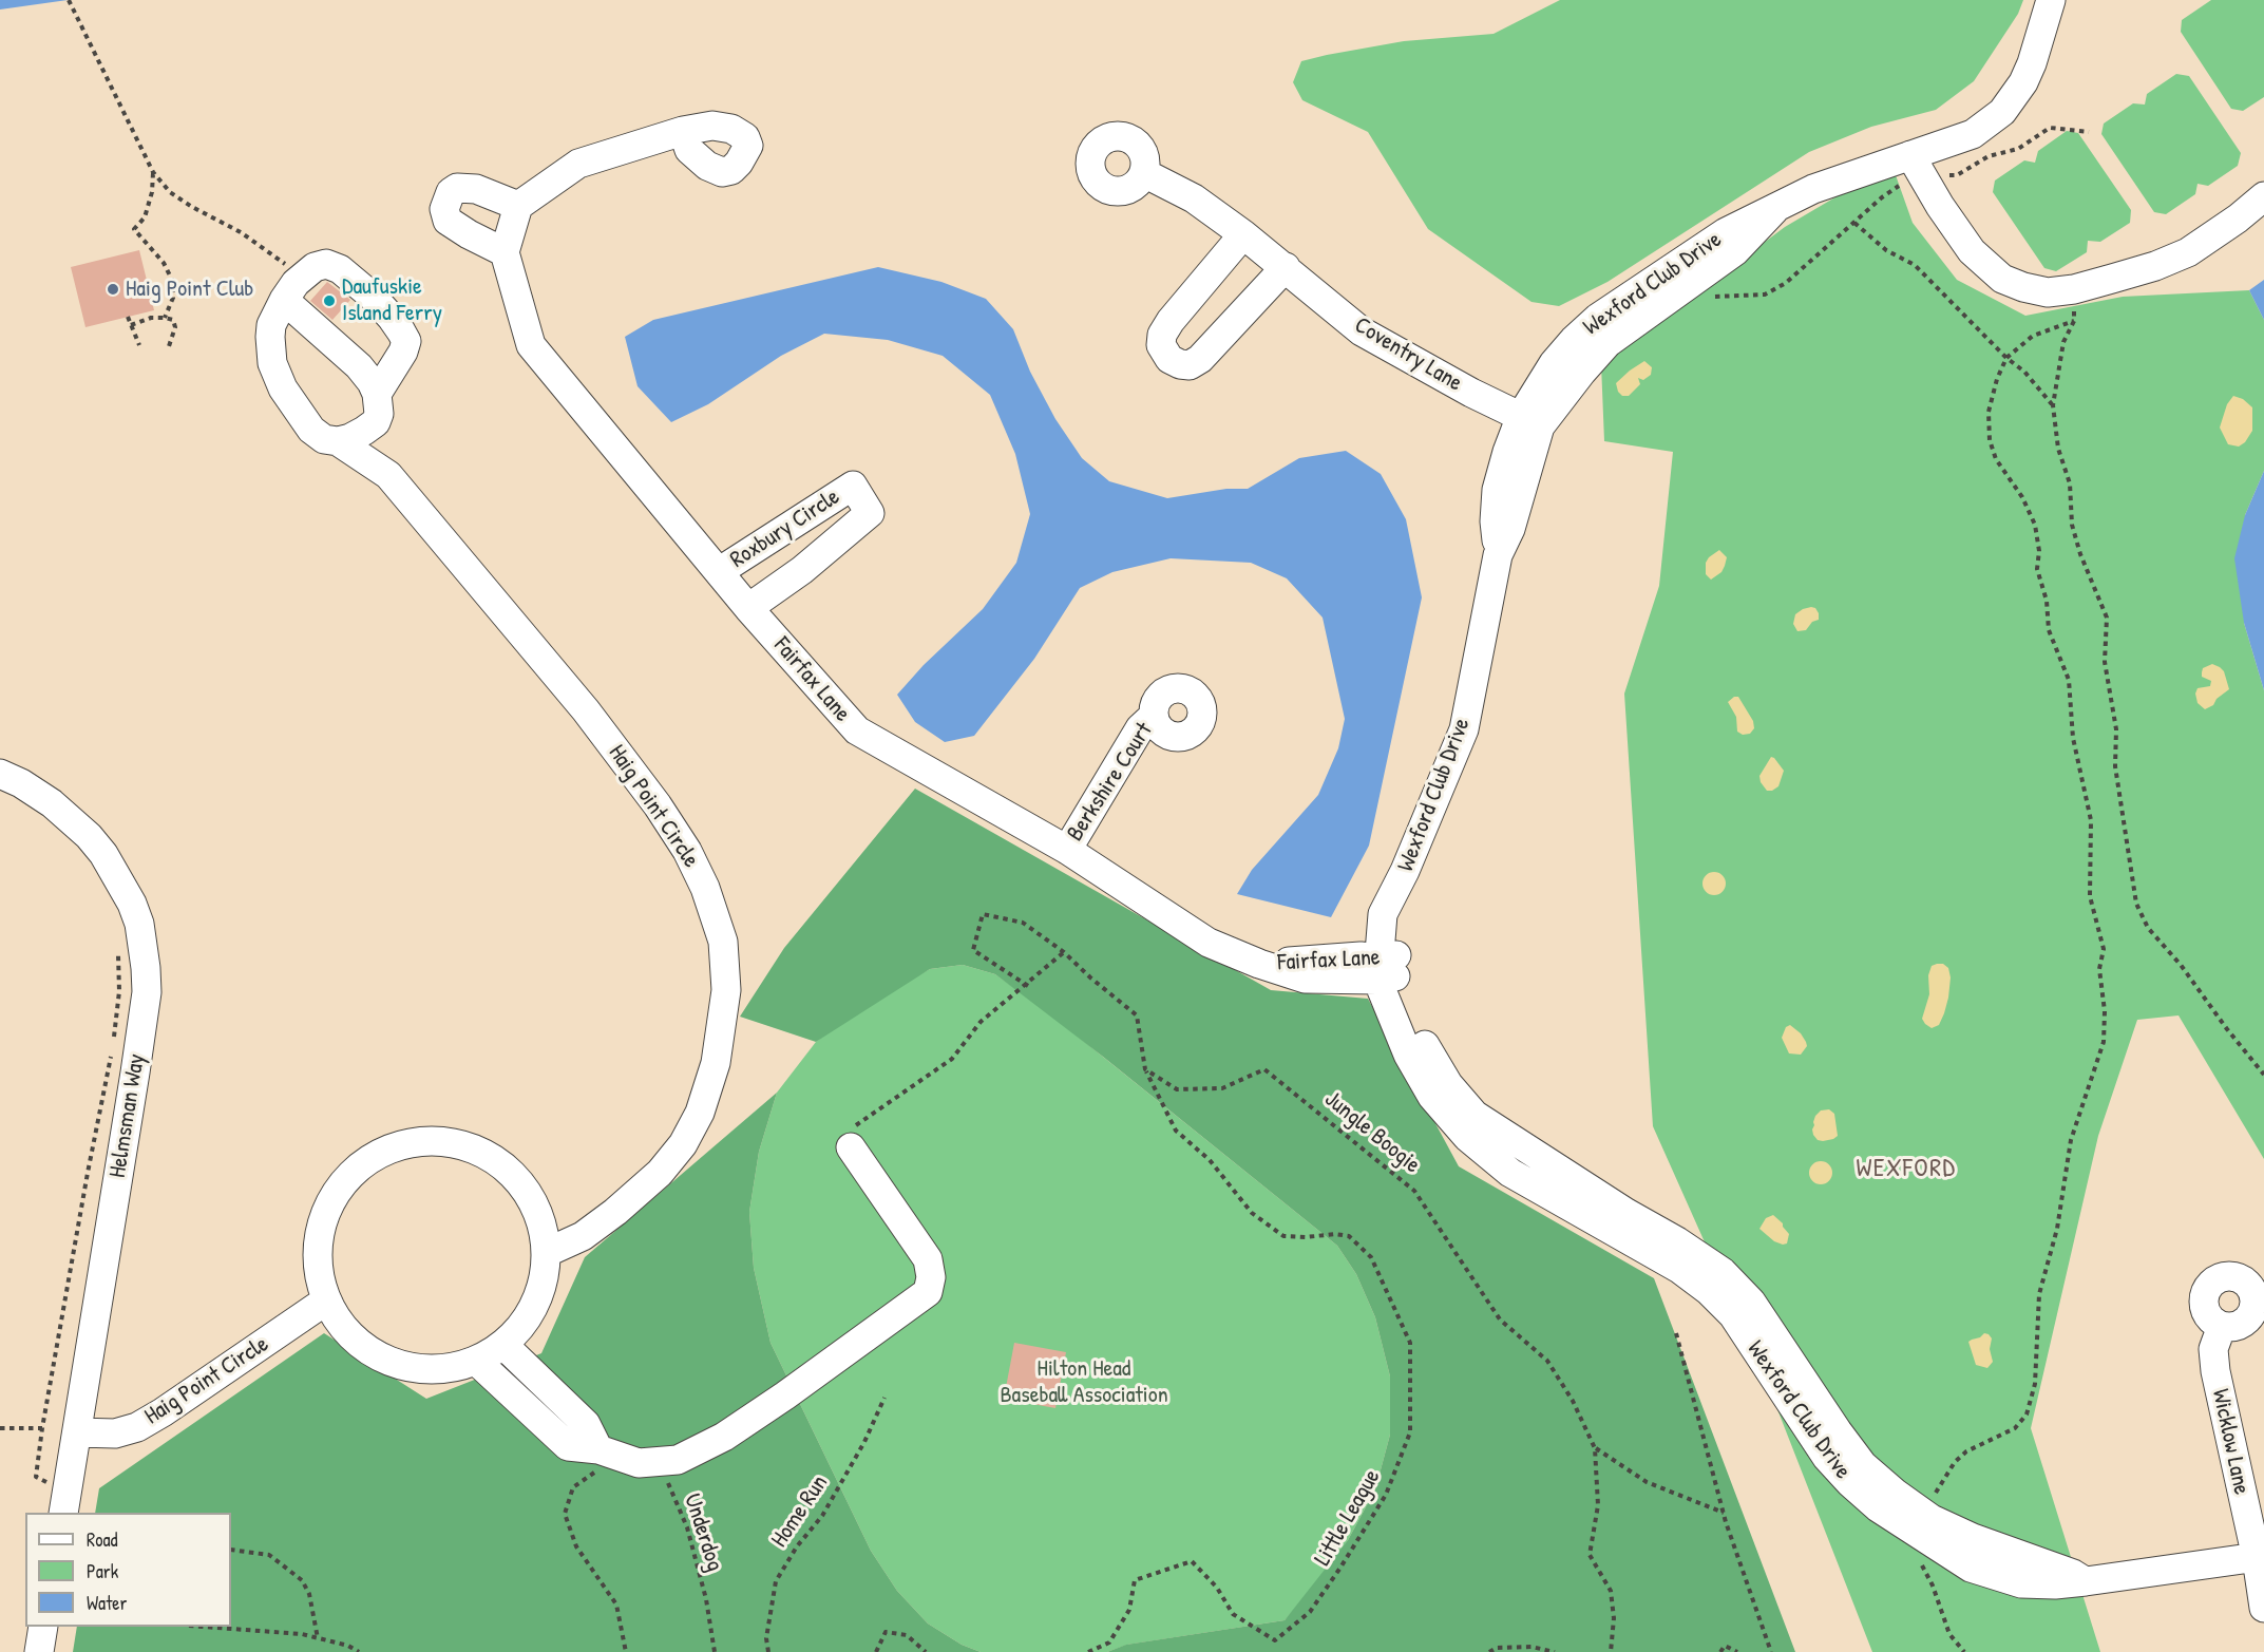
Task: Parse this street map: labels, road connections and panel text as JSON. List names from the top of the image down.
{
  "streets": {
    "street": [
      "Wexford Club Drive",
      "Coventry Lane",
      "Roxbury Circle",
      "Fairfax Lane",
      "Berkshire Court",
      "Haig Point Circle",
      "Helmsman Way",
      "Wicklow Lane"
    ],
    "path": [
      "Jungle Boogie",
      "Home Run",
      "Little League",
      "Underdog"
    ]
  },
  "crossings": [
    ["Wexford Club Drive", "Coventry Lane"],
    ["Wexford Club Drive", "Fairfax Lane"],
    ["Wexford Club Drive", "Wicklow Lane"],
    ["Roxbury Circle", "Fairfax Lane"],
    ["Fairfax Lane", "Berkshire Court"],
    ["Haig Point Circle", "Helmsman Way"],
    ["Jungle Boogie", "Little League"]
  ],
  "districts": ["WEXFORD"],
  "parks": ["Hilton Head Baseball Association"],
  "places": ["Haig Point Club", "Daufuskie Island Ferry"],
  "legend": ["Road", "Park", "Water"]
}
